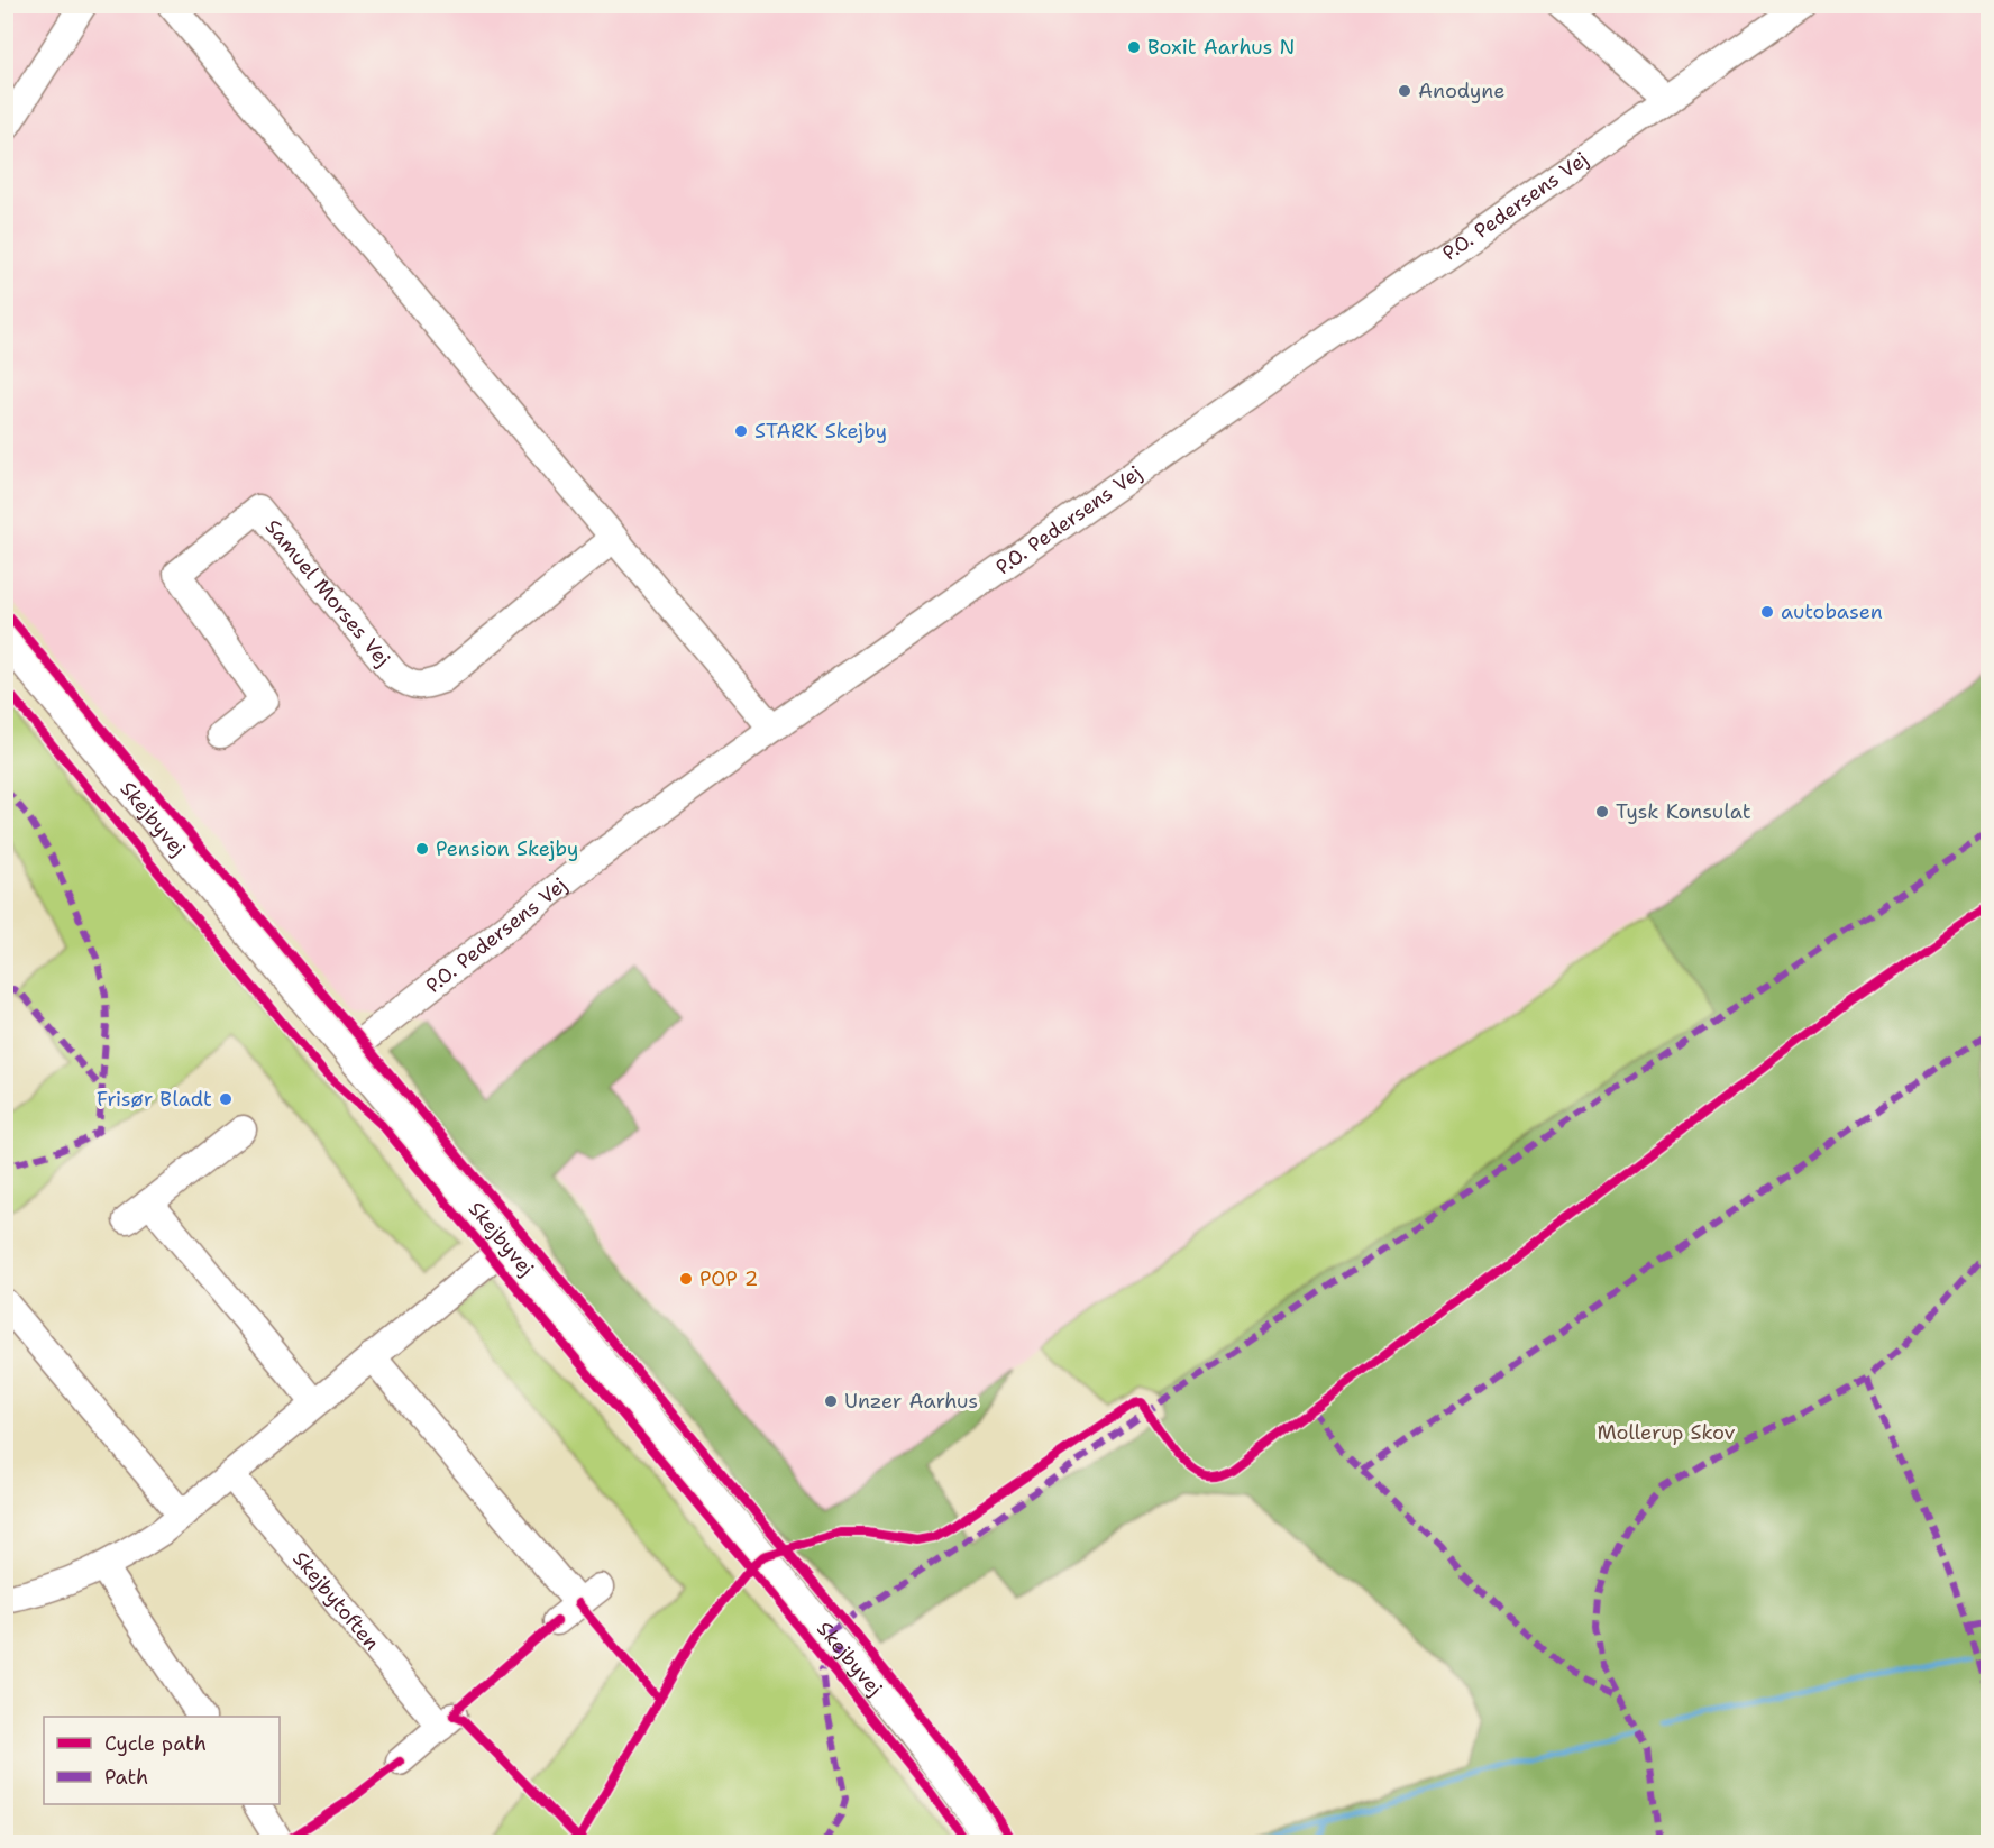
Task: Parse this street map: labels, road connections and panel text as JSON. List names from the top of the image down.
{
  "streets": {
    "street": [
      "P.O. Pedersens Vej",
      "Samuel Morses Vej",
      "Skejbyvej",
      "Skejbytoften"
    ]
  },
  "crossings": [
    ["P.O. Pedersens Vej", "Skejbyvej"]
  ],
  "parks": ["Mollerup Skov"],
  "places": [
    "Boxit Aarhus N",
    "Anodyne",
    "STARK Skejby",
    "autobasen",
    "Tysk Konsulat",
    "Pension Skejby",
    "Frisør Bladt",
    "POP 2",
    "Unzer Aarhus"
  ],
  "legend": ["Cycle path", "Path"]
}
